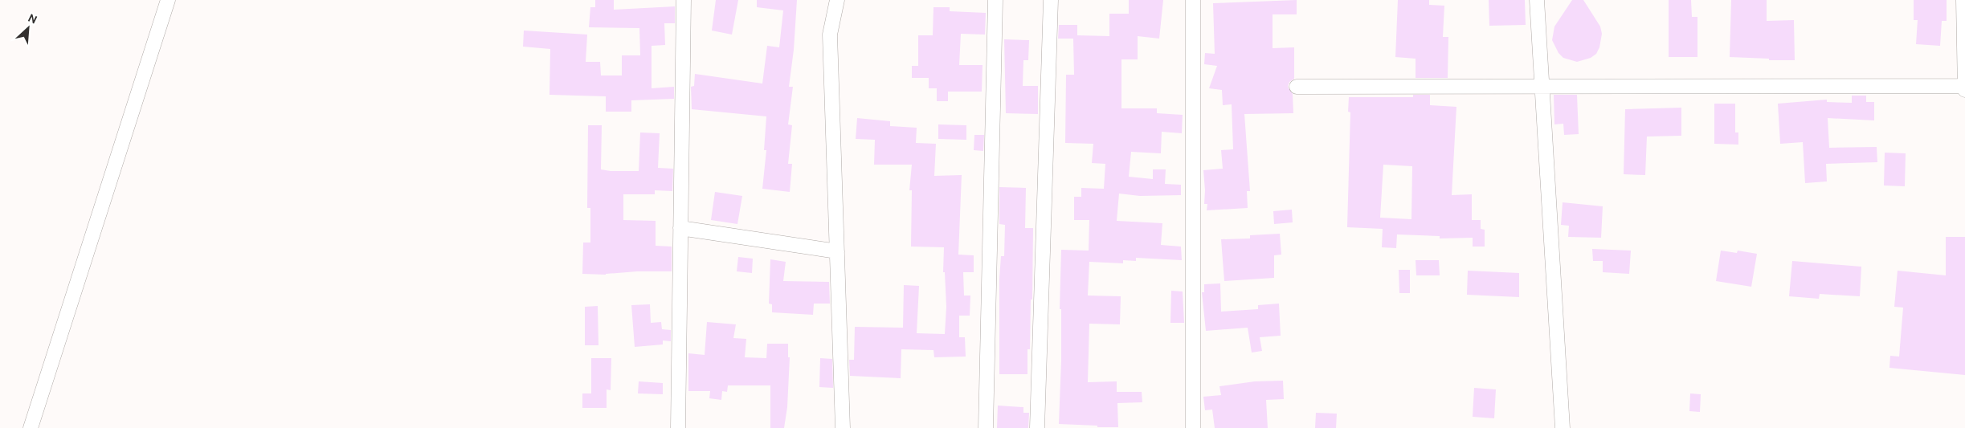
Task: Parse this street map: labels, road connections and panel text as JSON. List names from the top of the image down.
{
  "north": "top right"
}
